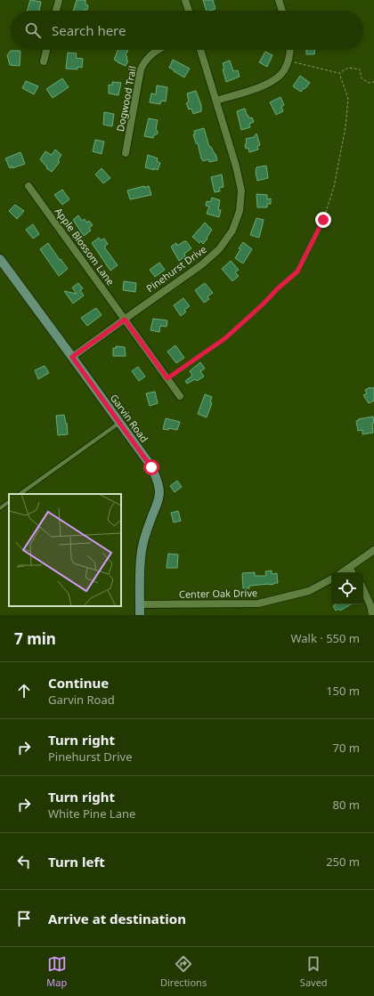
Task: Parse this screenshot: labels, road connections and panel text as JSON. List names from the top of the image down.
{
  "streets": {
    "street": [
      "Dogwood Trail",
      "Apple Blossom Lane",
      "Pinehurst Drive",
      "Garvin Road",
      "Center Oak Drive"
    ]
  },
  "crossings": [
    ["Apple Blossom Lane", "Pinehurst Drive"],
    ["Pinehurst Drive", "Garvin Road"],
    ["Garvin Road", "Center Oak Drive"]
  ],
  "page": {
    "search": "Search here",
    "heading": ["7 min", "Walk · 550 m"],
    "list": [
      ["Continue", "Garvin Road", "150 m"],
      ["Turn right", "Pinehurst Drive", "70 m"],
      ["Turn right", "White Pine Lane", "80 m"],
      ["Turn left", "250 m"],
      "Arrive at destination"
    ],
    "nav": ["Map", "Directions", "Saved"]
  }
}
